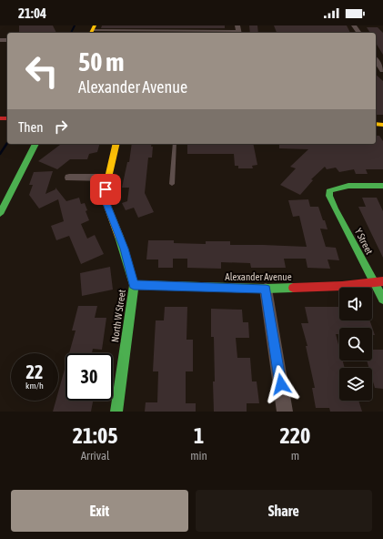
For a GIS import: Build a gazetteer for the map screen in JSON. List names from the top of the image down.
{
  "streets": {
    "street": ["Y Street", "Alexander Avenue", "North W Street"]
  },
  "crossings": [
    ["Y Street", "Alexander Avenue"],
    ["Alexander Avenue", "North W Street"]
  ],
  "page": {
    "status": "21:04",
    "turn": ["50 m", "Alexander Avenue"],
    "then": "Then",
    "speed": "22 km/h",
    "limit": "30",
    "eta": [
      "21:05",
      "Arrival",
      "1",
      "min",
      "220",
      "m"
    ],
    "buttons": ["Exit", "Share"]
  }
}
